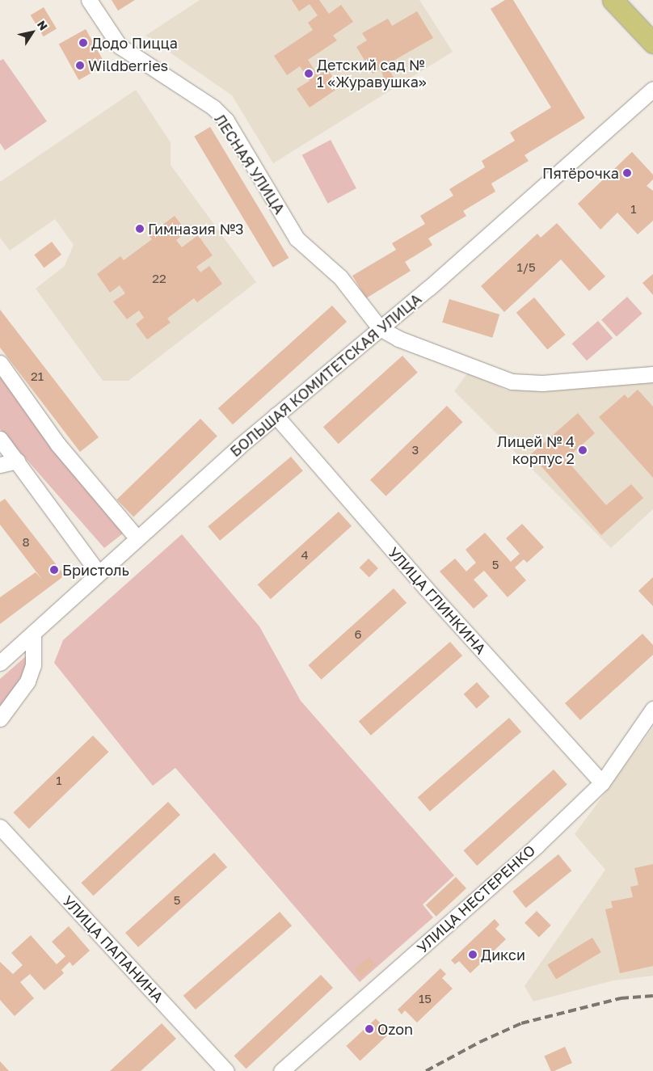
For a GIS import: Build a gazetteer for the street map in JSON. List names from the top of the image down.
{
  "streets": {
    "street": [
      "ЛЕСНАЯ УЛИЦА",
      "БОЛЬШАЯ КОМИТЕТСКАЯ УЛИЦА",
      "УЛИЦА ГЛИНКИНА",
      "УЛИЦА НЕСТЕРЕНКО",
      "УЛИЦА ПАПАНИНА"
    ]
  },
  "crossings": [
    ["ЛЕСНАЯ УЛИЦА", "БОЛЬШАЯ КОМИТЕТСКАЯ УЛИЦА"],
    ["БОЛЬШАЯ КОМИТЕТСКАЯ УЛИЦА", "УЛИЦА ГЛИНКИНА"],
    ["УЛИЦА ГЛИНКИНА", "УЛИЦА НЕСТЕРЕНКО"]
  ],
  "places": [
    "Додо Пицца",
    "Wildberries",
    "Детский сад № 1 «Журавушка»",
    "Пятёрочка",
    "Гимназия №3",
    "Лицей № 4 корпус 2",
    "Бристоль",
    "Дикси",
    "Ozon"
  ],
  "house_numbers": [
    "1",
    "1/5",
    "22",
    "21",
    "3",
    "8",
    "4",
    "5",
    "6",
    "1",
    "5",
    "15"
  ],
  "north": "top right"
}
